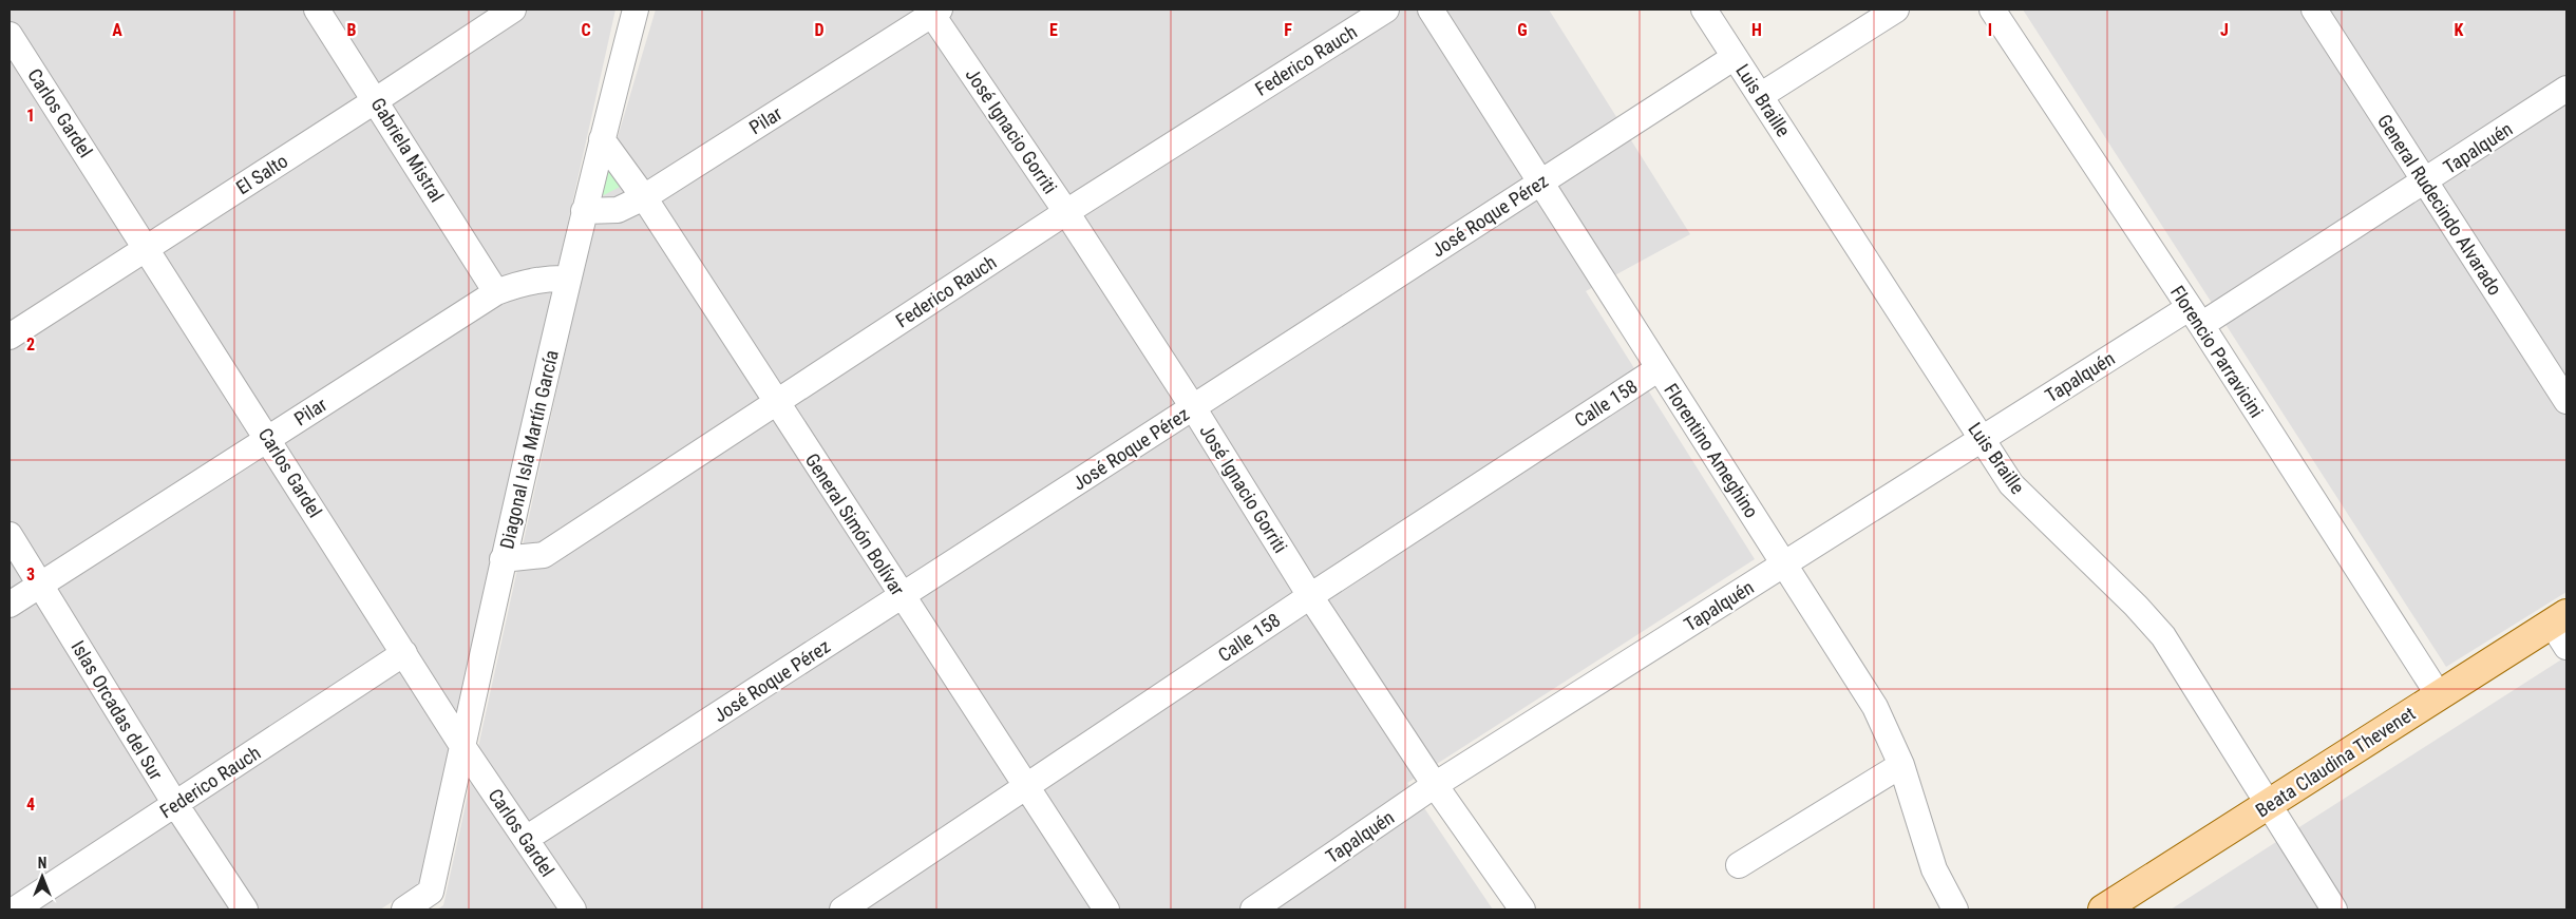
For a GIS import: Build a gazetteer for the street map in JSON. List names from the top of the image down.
{
  "streets": {
    "main road": ["Beata Claudina Thevenet"],
    "street": [
      "Federico Rauch",
      "Luis Braille",
      "Carlos Gardel",
      "Pilar",
      "José Ignacio Gorriti",
      "Tapalquén",
      "Gabriela Mistral",
      "El Salto",
      "General Rudecindo Alvarado",
      "José Roque Pérez",
      "Florencio Parravicini",
      "Calle 158",
      "Diagonal Isla Martín García",
      "Florentino Ameghino",
      "General Simón Bolívar",
      "Islas Orcadas del Sur"
    ]
  },
  "crossings": [
    ["Federico Rauch", "Carlos Gardel"],
    ["Federico Rauch", "José Ignacio Gorriti"],
    ["Federico Rauch", "Diagonal Isla Martín García"],
    ["Federico Rauch", "General Simón Bolívar"],
    ["Federico Rauch", "Islas Orcadas del Sur"],
    ["Luis Braille", "Tapalquén"],
    ["Luis Braille", "José Roque Pérez"],
    ["Luis Braille", "Beata Claudina Thevenet"],
    ["Carlos Gardel", "Pilar"],
    ["Carlos Gardel", "El Salto"],
    ["Carlos Gardel", "José Roque Pérez"],
    ["Carlos Gardel", "Diagonal Isla Martín García"],
    ["Pilar", "José Ignacio Gorriti"],
    ["Pilar", "Gabriela Mistral"],
    ["Pilar", "Diagonal Isla Martín García"],
    ["Pilar", "General Simón Bolívar"],
    ["Pilar", "Islas Orcadas del Sur"],
    ["José Ignacio Gorriti", "Tapalquén"],
    ["José Ignacio Gorriti", "José Roque Pérez"],
    ["José Ignacio Gorriti", "Calle 158"],
    ["Tapalquén", "General Rudecindo Alvarado"],
    ["Tapalquén", "Florencio Parravicini"],
    ["Tapalquén", "Florentino Ameghino"],
    ["Gabriela Mistral", "El Salto"],
    ["José Roque Pérez", "Florentino Ameghino"],
    ["José Roque Pérez", "General Simón Bolívar"],
    ["Florencio Parravicini", "Beata Claudina Thevenet"],
    ["Calle 158", "Florentino Ameghino"],
    ["Calle 158", "General Simón Bolívar"],
    ["Diagonal Isla Martín García", "General Simón Bolívar"]
  ],
  "north": "top",
  "grid": {
    "columns": [
      "A",
      "B",
      "C",
      "D",
      "E",
      "F",
      "G",
      "H",
      "I",
      "J",
      "K"
    ],
    "rows": [
      "1",
      "2",
      "3",
      "4"
    ]
  }
}
